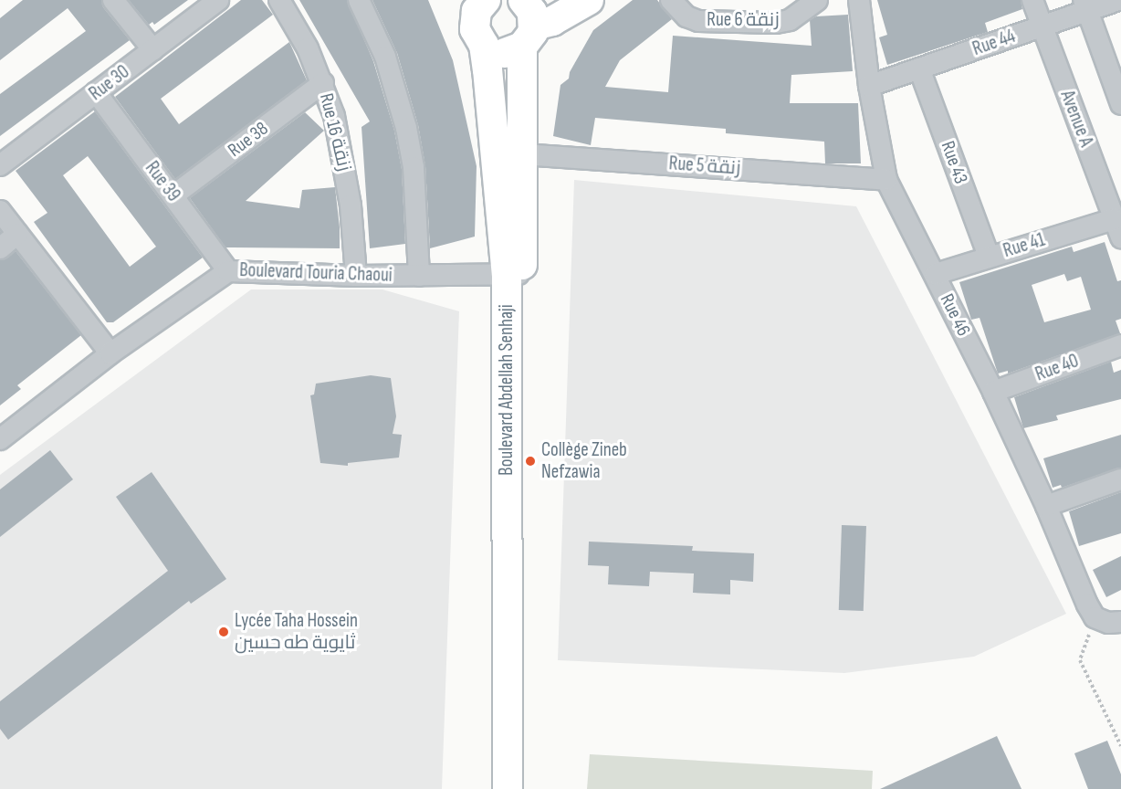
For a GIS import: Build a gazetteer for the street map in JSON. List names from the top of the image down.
{
  "streets": {
    "street": [
      "Rue 6 زنقة",
      "Rue 44",
      "Rue 30",
      "Avenue A",
      "Rue 16 زنقة",
      "Rue 38",
      "Rue 43",
      "Rue 5 زنقة",
      "Rue 39",
      "Rue 41",
      "Boulevard Touria Chaoui",
      "Rue 46",
      "Rue 40",
      "Boulevard Abdellah Senhaji"
    ]
  },
  "crossings": [
    ["Rue 44", "Avenue A"],
    ["Rue 44", "Rue 43"],
    ["Rue 44", "Rue 46"],
    ["Rue 30", "Rue 39"],
    ["Avenue A", "Rue 41"],
    ["Rue 16 زنقة", "Rue 38"],
    ["Rue 16 زنقة", "Boulevard Touria Chaoui"],
    ["Rue 38", "Rue 39"],
    ["Rue 43", "Rue 41"],
    ["Rue 5 زنقة", "Rue 46"],
    ["Rue 5 زنقة", "Boulevard Abdellah Senhaji"],
    ["Rue 39", "Boulevard Touria Chaoui"],
    ["Rue 41", "Rue 46"],
    ["Boulevard Touria Chaoui", "Boulevard Abdellah Senhaji"],
    ["Rue 46", "Rue 40"]
  ],
  "places": ["Collège Zineb Nefzawia", "Lycée Taha Hossein ثايوية طه حسين"]
}
